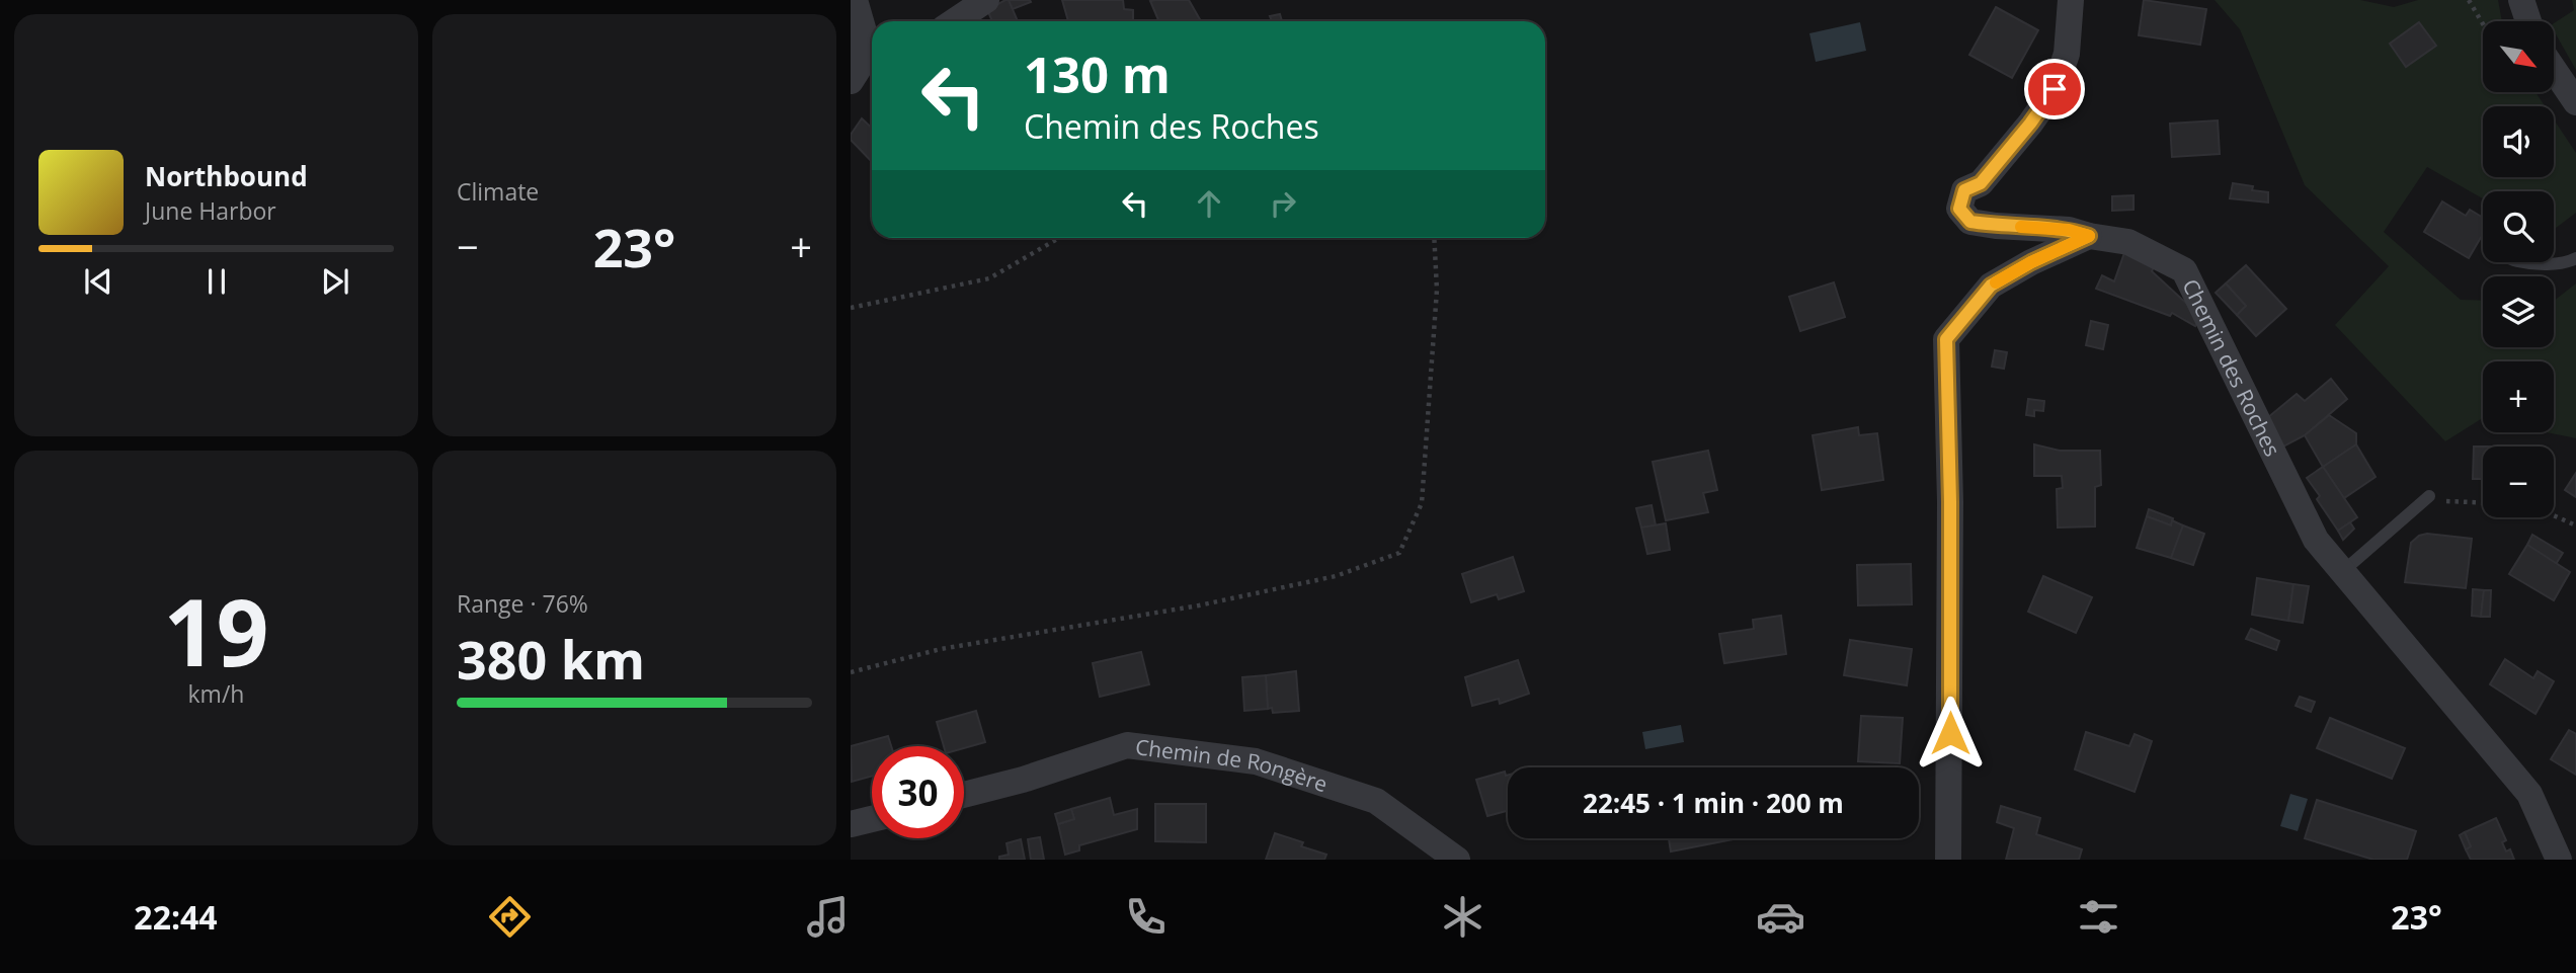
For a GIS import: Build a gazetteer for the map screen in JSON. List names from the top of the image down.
{
  "streets": {
    "street": ["Chemin des Roches", "Chemin de Rongère"]
  },
  "north": "bottom right",
  "page": {
    "tile": [
      "Climate",
      ["19", "km/h"],
      ["Range · 76%", "380 km"]
    ],
    "map_buttons": ["+", "−"],
    "turn": ["130 m", "Chemin des Roches"],
    "song": ["Northbound", "June Harbor"],
    "heat": ["−", "23°", "+"],
    "limit": "30",
    "trip": "22:45 · 1 min · 200 m",
    "tabs": ["22:44", "23°"]
  }
}
